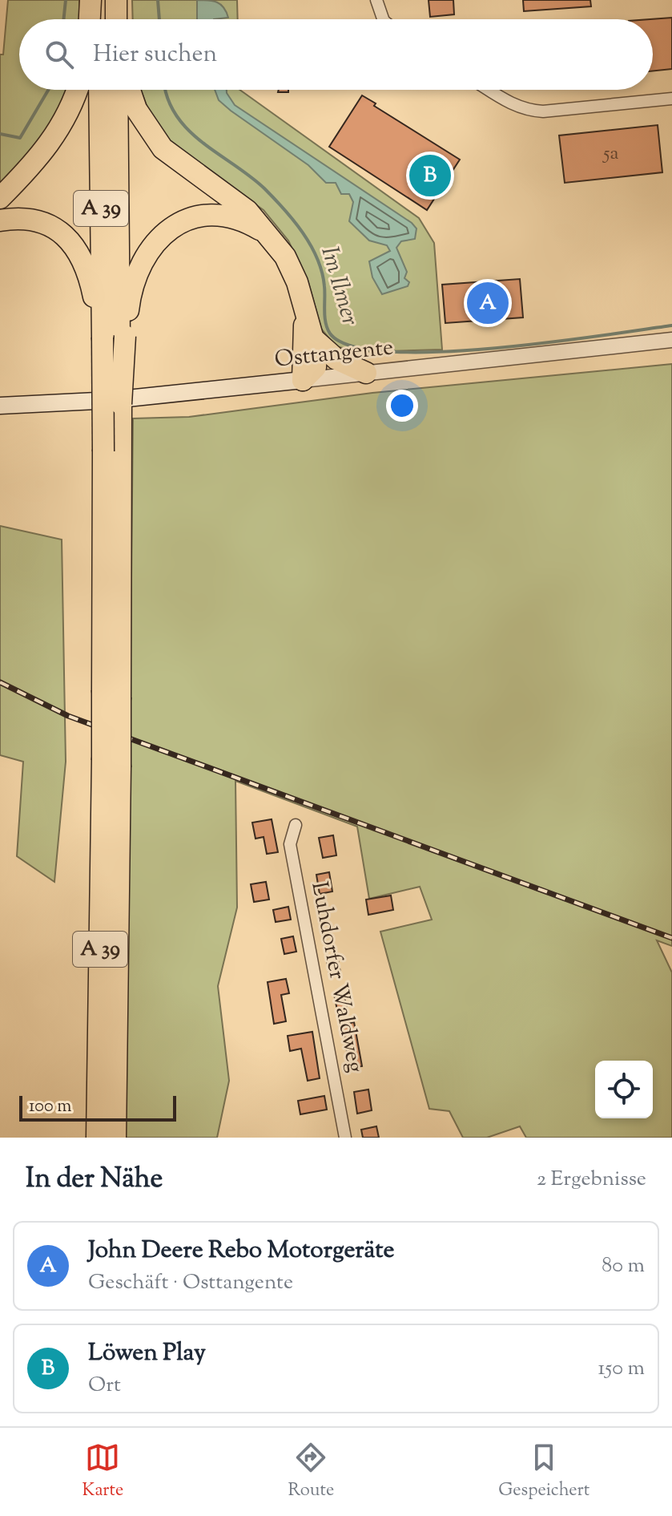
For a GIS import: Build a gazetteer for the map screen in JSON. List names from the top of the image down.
{
  "streets": {
    "highway": ["A 39"],
    "main road": ["Osttangente"],
    "street": ["Luhdorfer Waldweg"]
  },
  "water": ["Im Ilmer"],
  "house_numbers": ["5a"],
  "scale_bar": "100 m",
  "page": {
    "search": "Hier suchen",
    "pins": ["B", "A"],
    "scale": "100 m",
    "heading": ["In der Nähe", "2 Ergebnisse"],
    "list": [
      {
        "mark": "A",
        "name": "John Deere Rebo Motorgeräte",
        "note": "Geschäft · Osttangente",
        "value": "80 m"
      },
      {
        "mark": "B",
        "name": "Löwen Play",
        "note": "Ort",
        "value": "150 m"
      }
    ],
    "nav": ["Karte", "Route", "Gespeichert"]
  }
}
